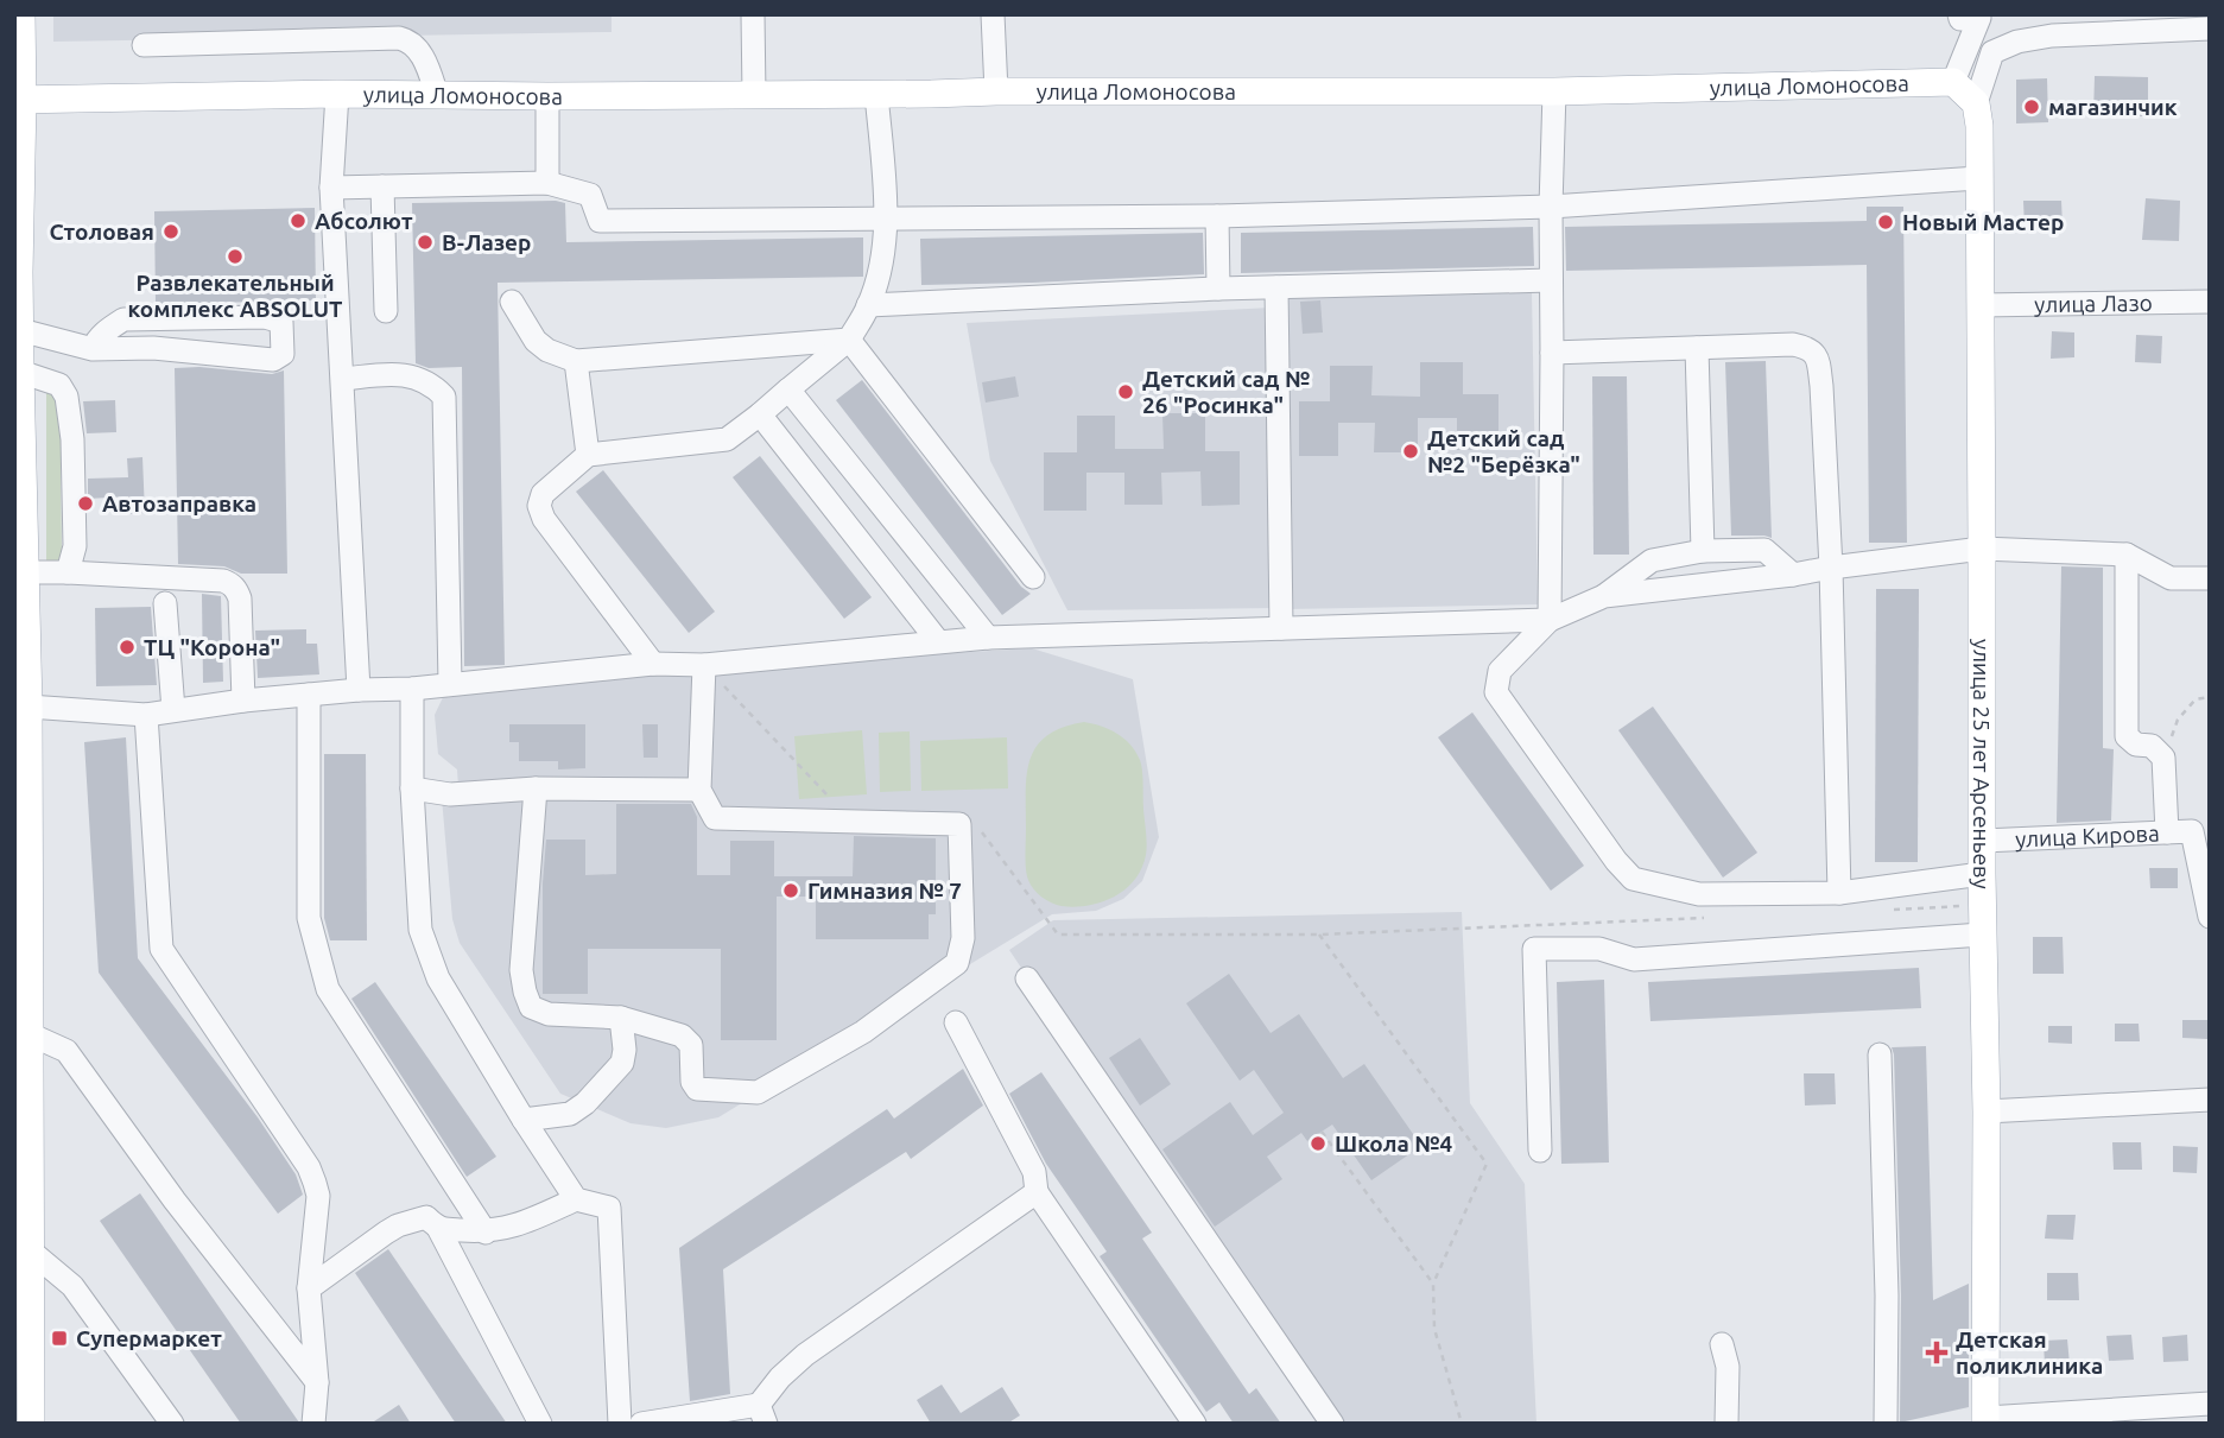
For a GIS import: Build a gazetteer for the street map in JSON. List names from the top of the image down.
{
  "streets": {
    "main road": ["улица Ломоносова", "улица 25 лет Арсеньеву"],
    "street": ["улица Лазо", "улица Кирова"]
  },
  "crossings": [
    ["улица Лазо", "улица 25 лет Арсеньеву"],
    ["улица 25 лет Арсеньеву", "улица Кирова"]
  ],
  "places": {
    "other": [
      "магазинчик",
      "Абсолют",
      "Новый Мастер",
      "Столовая",
      "В-Лазер",
      "Развлекательный комплекс ABSOLUT",
      "Детский сад № 26 \"Росинка\"",
      "Детский сад №2 \"Берёзка\"",
      "Автозаправка",
      "ТЦ \"Корона\"",
      "Гимназия № 7",
      "Школа №4"
    ],
    "transit": ["Супермаркет"],
    "health": ["Детская поликлиника"]
  }
}
